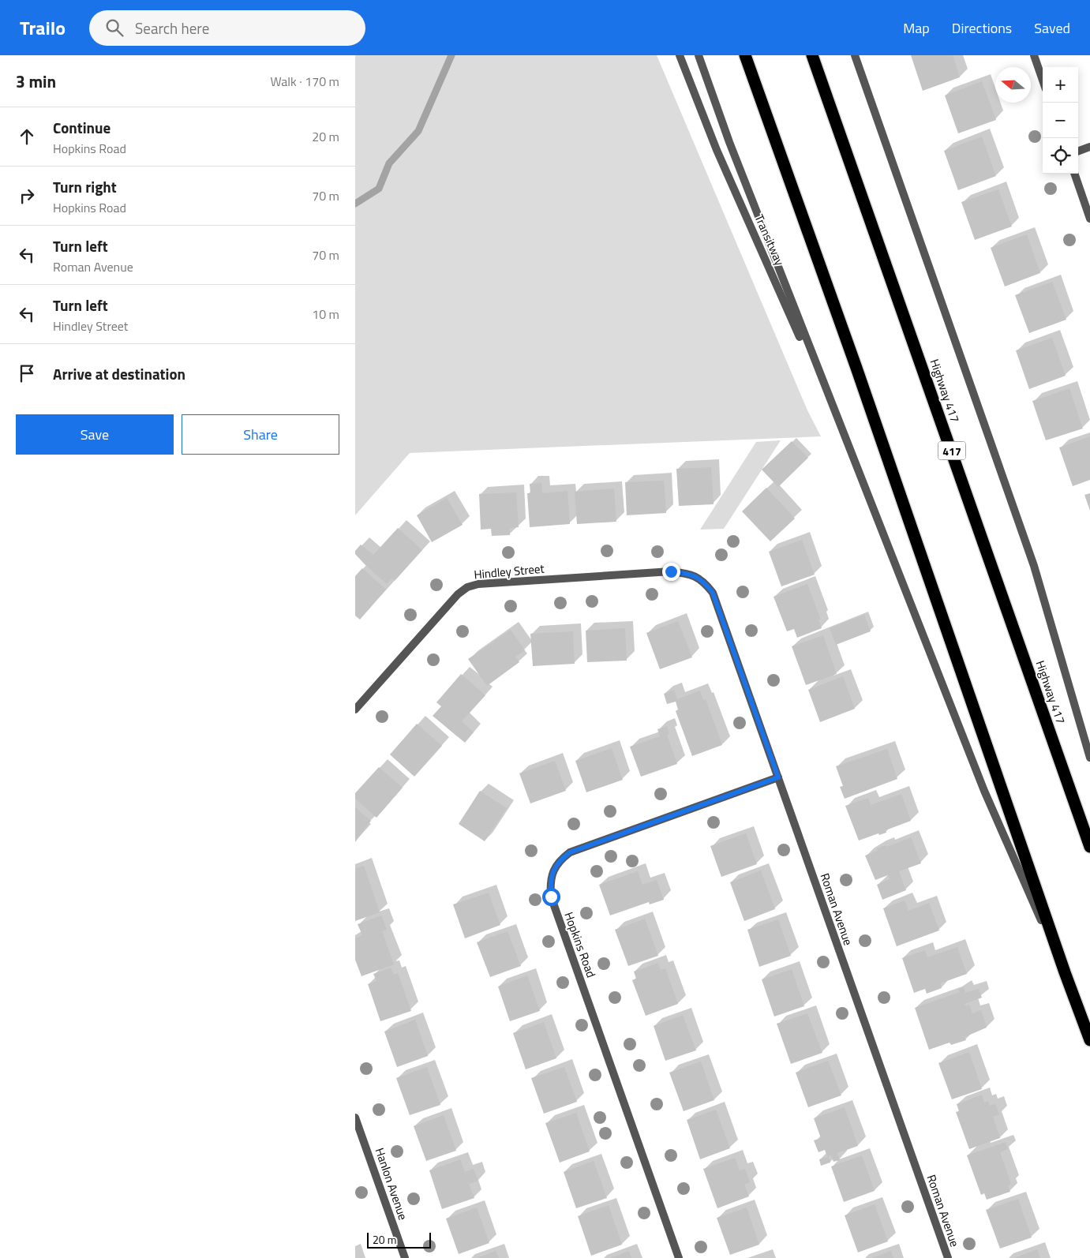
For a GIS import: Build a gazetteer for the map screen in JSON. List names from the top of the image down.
{
  "streets": {
    "highway": ["Highway 417", "417"],
    "street": [
      "Transitway",
      "Hindley Street",
      "Roman Avenue",
      "Hopkins Road",
      "Hanlon Avenue"
    ]
  },
  "crossings": [
    ["Hindley Street", "Roman Avenue"],
    ["Roman Avenue", "Hopkins Road"]
  ],
  "scale_bar": "20 m",
  "north": "left",
  "page": {
    "header": "Trailo",
    "search": "Search here",
    "nav": ["Map", "Directions", "Saved"],
    "heading": ["3 min", "Walk · 170 m"],
    "map_buttons": ["+", "−"],
    "list": [
      ["Continue", "Hopkins Road", "20 m"],
      ["Turn right", "Hopkins Road", "70 m"],
      ["Turn left", "Roman Avenue", "70 m"],
      ["Turn left", "Hindley Street", "10 m"],
      "Arrive at destination"
    ],
    "buttons": ["Save", "Share"],
    "scale": "20 m"
  }
}
